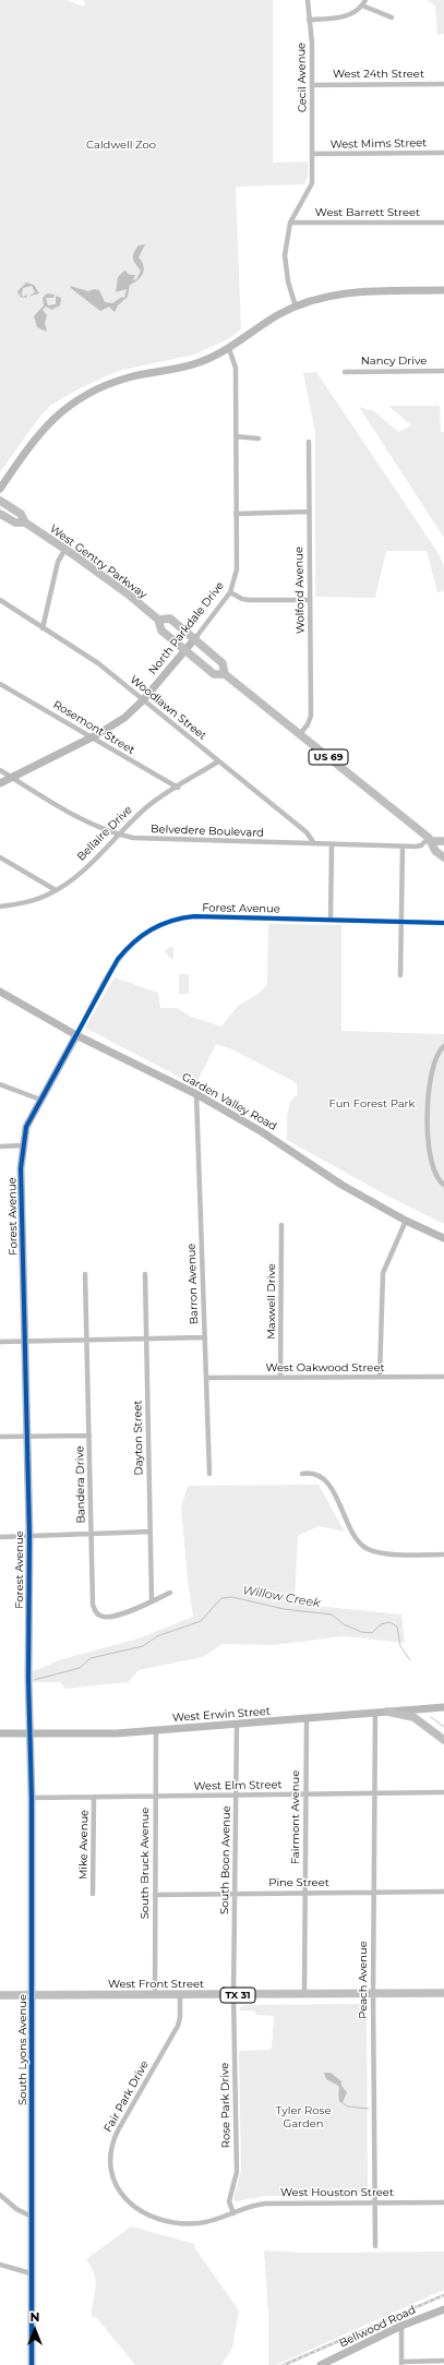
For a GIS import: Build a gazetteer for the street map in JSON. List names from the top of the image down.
{
  "streets": {
    "main road": [
      "West Gentry Parkway",
      "US 69",
      "West Front Street",
      "TX 31"
    ],
    "street": [
      "West 24th Street",
      "Cecil Avenue",
      "West Mims Street",
      "West Barrett Street",
      "Nancy Drive",
      "Wolford Avenue",
      "North Parkdale Drive",
      "Woodlawn Street",
      "Rosemont Street",
      "Belvedere Boulevard",
      "Bellaire Drive",
      "Forest Avenue",
      "Garden Valley Road",
      "Barron Avenue",
      "Maxwell Drive",
      "West Oakwood Street",
      "Dayton Street",
      "Bandera Drive",
      "West Erwin Street",
      "West Elm Street",
      "Fairmont Avenue",
      "Mike Avenue",
      "South Boon Avenue",
      "South Bruck Avenue",
      "Pine Street",
      "Peach Avenue",
      "South Lyons Avenue",
      "Fair Park Drive",
      "Rose Park Drive",
      "West Houston Street",
      "Bellwood Road"
    ]
  },
  "crossings": [
    ["West 24th Street", "Cecil Avenue"],
    ["Cecil Avenue", "West Mims Street"],
    ["West Gentry Parkway", "Wolford Avenue"],
    ["West Gentry Parkway", "North Parkdale Drive"],
    ["West Gentry Parkway", "Belvedere Boulevard"],
    ["North Parkdale Drive", "Woodlawn Street"],
    ["North Parkdale Drive", "Rosemont Street"],
    ["North Parkdale Drive", "Belvedere Boulevard"],
    ["Woodlawn Street", "Belvedere Boulevard"],
    ["Woodlawn Street", "Bellaire Drive"],
    ["Rosemont Street", "Bellaire Drive"],
    ["Belvedere Boulevard", "Bellaire Drive"],
    ["Forest Avenue", "Garden Valley Road"],
    ["Forest Avenue", "West Erwin Street"],
    ["Forest Avenue", "South Lyons Avenue"],
    ["Garden Valley Road", "Barron Avenue"],
    ["Barron Avenue", "West Oakwood Street"],
    ["Maxwell Drive", "West Oakwood Street"],
    ["Dayton Street", "Bandera Drive"],
    ["West Erwin Street", "Fairmont Avenue"],
    ["West Erwin Street", "South Boon Avenue"],
    ["West Erwin Street", "South Bruck Avenue"],
    ["West Erwin Street", "Peach Avenue"],
    ["West Erwin Street", "South Lyons Avenue"],
    ["West Elm Street", "Fairmont Avenue"],
    ["West Elm Street", "Mike Avenue"],
    ["West Elm Street", "South Boon Avenue"],
    ["West Elm Street", "South Bruck Avenue"],
    ["West Elm Street", "Peach Avenue"],
    ["West Elm Street", "South Lyons Avenue"],
    ["Fairmont Avenue", "Pine Street"],
    ["Fairmont Avenue", "West Front Street"],
    ["South Boon Avenue", "Pine Street"],
    ["South Boon Avenue", "West Front Street"],
    ["South Boon Avenue", "Rose Park Drive"],
    ["South Bruck Avenue", "Pine Street"],
    ["South Bruck Avenue", "West Front Street"],
    ["Pine Street", "Peach Avenue"],
    ["Peach Avenue", "West Front Street"],
    ["Peach Avenue", "West Houston Street"],
    ["West Front Street", "South Lyons Avenue"],
    ["West Front Street", "Fair Park Drive"],
    ["West Front Street", "Rose Park Drive"],
    ["Fair Park Drive", "Rose Park Drive"],
    ["Fair Park Drive", "West Houston Street"],
    ["Rose Park Drive", "West Houston Street"]
  ],
  "water": ["Willow Creek"],
  "parks": ["Caldwell Zoo", "Fun Forest Park", "Tyler Rose Garden"],
  "north": "top"
}
